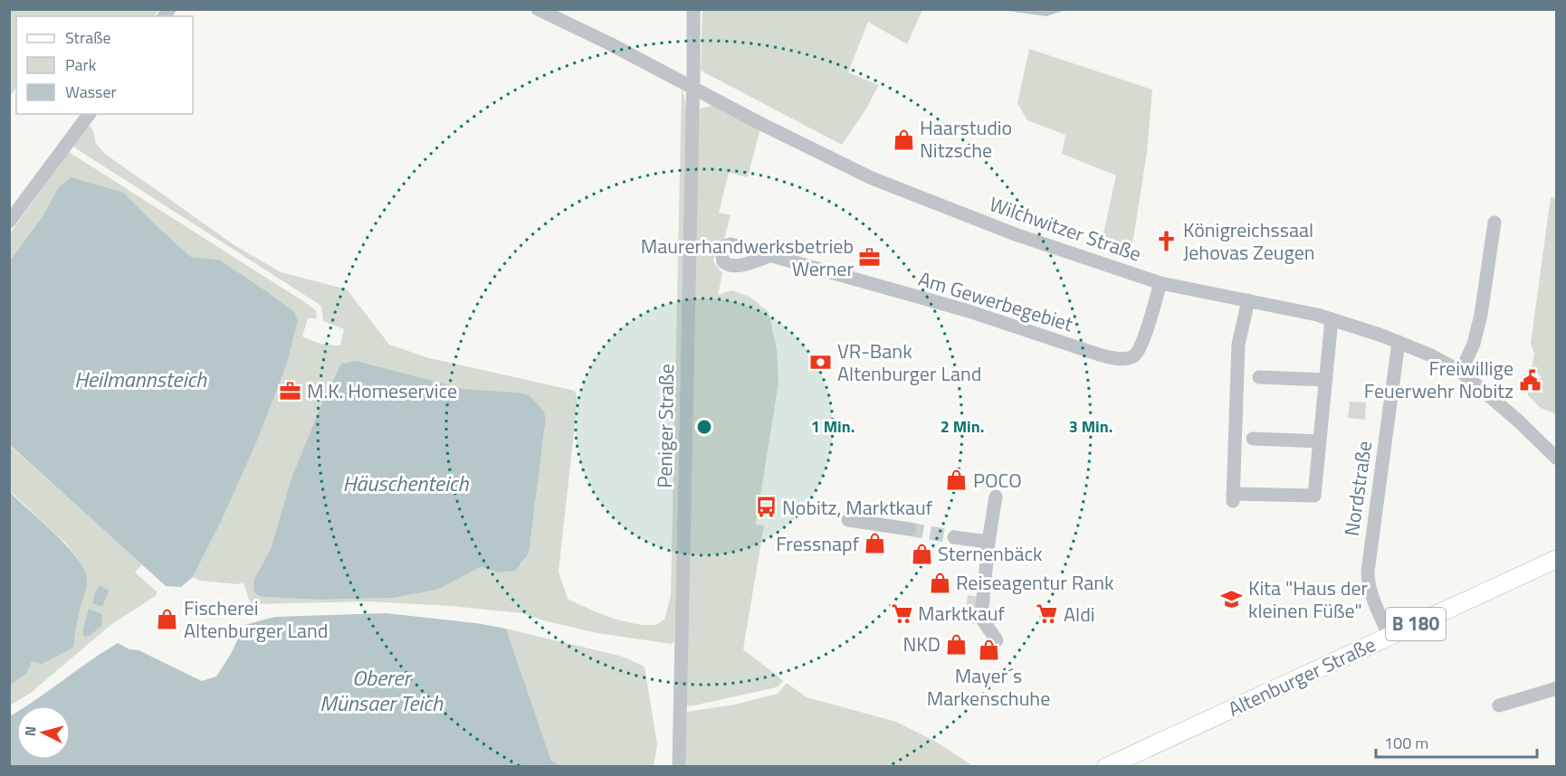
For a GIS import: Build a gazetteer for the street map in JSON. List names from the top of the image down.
{
  "streets": {
    "main road": ["B 180", "Altenburger Straße"],
    "street": [
      "Wilchwitzer Straße",
      "Am Gewerbegebiet",
      "Peniger Straße",
      "Nordstraße"
    ]
  },
  "crossings": [
    ["Wilchwitzer Straße", "Am Gewerbegebiet"],
    ["Wilchwitzer Straße", "Peniger Straße"],
    ["Wilchwitzer Straße", "Nordstraße"],
    ["Nordstraße", "Altenburger Straße"]
  ],
  "water": ["Heilmannsteich", "Häuschenteich", "Oberer Münsaer Teich"],
  "places": {
    "shop": [
      "Haarstudio Nitzsche",
      "POCO",
      "Fressnapf",
      "Sternenbäck",
      "Reiseagentur Rank",
      "Fischerei Altenburger Land",
      "NKD",
      "Mayer´s Markenschuhe"
    ],
    "church": ["Königreichssaal Jehovas Zeugen"],
    "office": ["Maurerhandwerksbetrieb Werner", "M.K. Homeservice"],
    "bank": ["VR-Bank Altenburger Land"],
    "public building": ["Freiwillige Feuerwehr Nobitz"],
    "bus stop": ["Nobitz, Marktkauf"],
    "school or university": ["Kita \"Haus der kleinen Füße\""],
    "supermarket": ["Marktkauf", "Aldi"]
  },
  "legend": ["Straße", "Park", "Wasser"],
  "scale_bar": "100 m",
  "north": "left",
  "rings": ["1 Min.", "2 Min.", "3 Min."]
}
